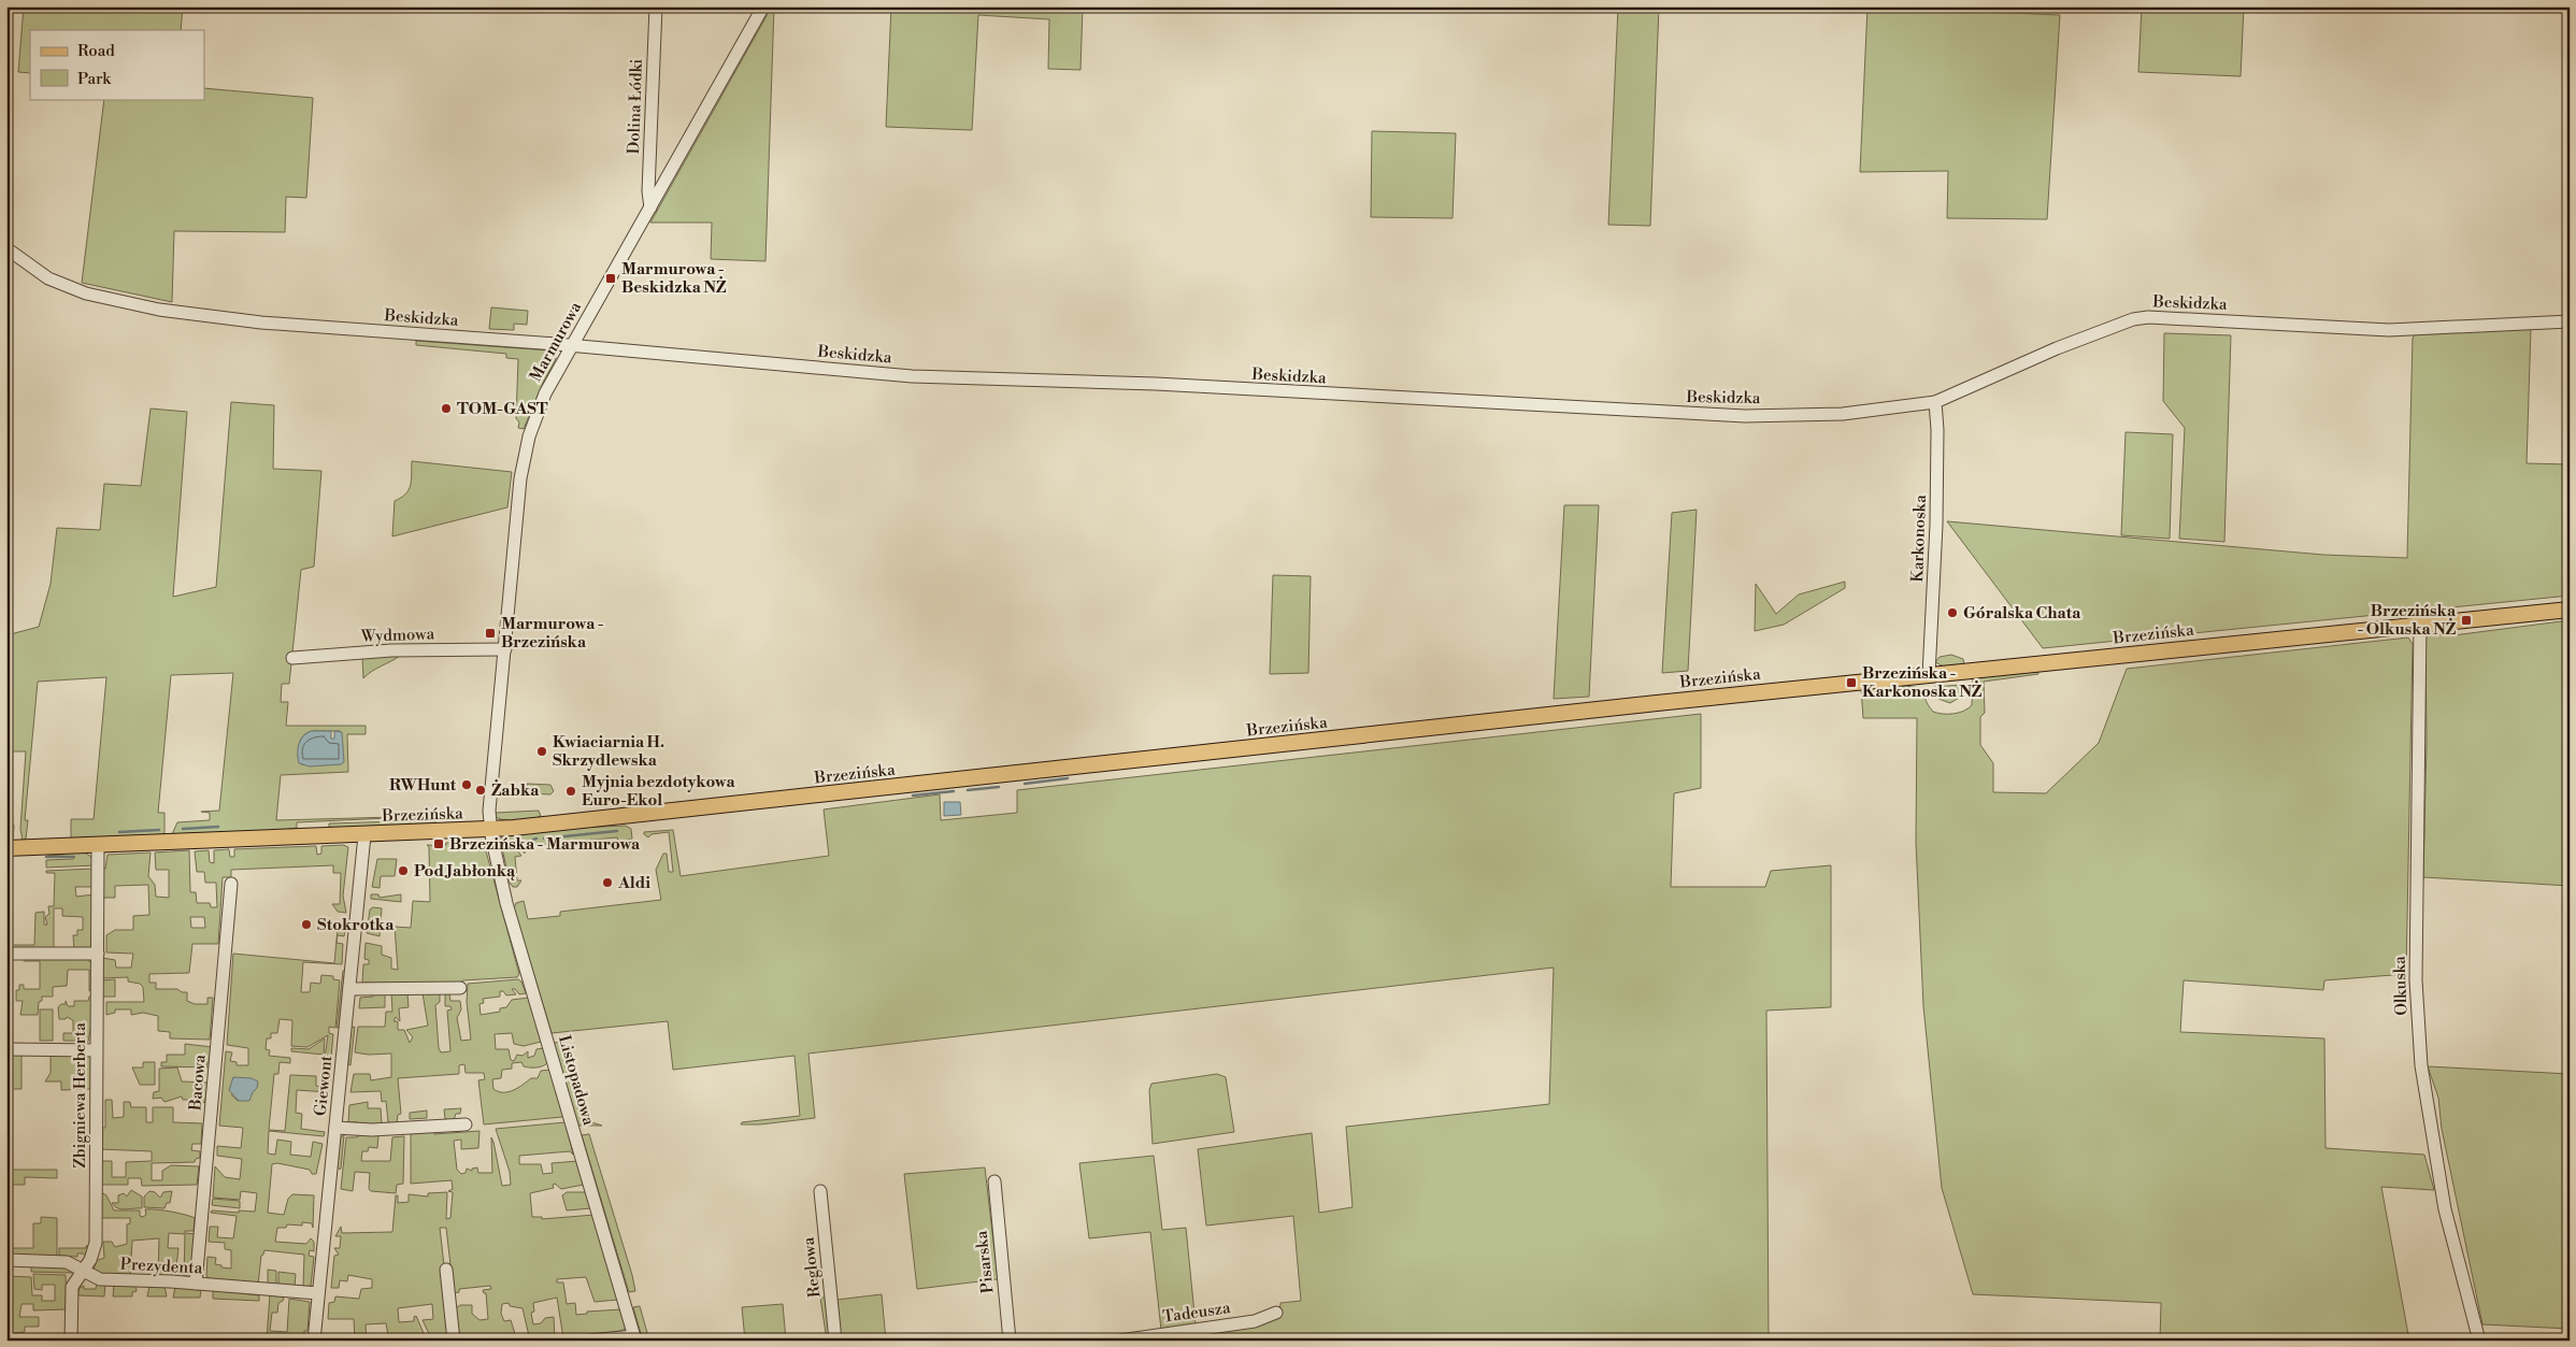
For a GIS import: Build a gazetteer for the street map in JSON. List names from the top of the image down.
{
  "streets": {
    "main road": ["Brzezińska"],
    "street": [
      "Dolina Łódki",
      "Beskidzka",
      "Marmurowa",
      "Karkonoska",
      "Wydmowa",
      "Olkuska",
      "Listopadowa",
      "Bacowa",
      "Giewont",
      "Zbigniewa Herberta",
      "Pisarska",
      "Prezydenta",
      "Reglowa",
      "Tadeusza"
    ]
  },
  "crossings": [
    ["Dolina Łódki", "Marmurowa"],
    ["Beskidzka", "Marmurowa"],
    ["Beskidzka", "Karkonoska"],
    ["Marmurowa", "Brzezińska"],
    ["Marmurowa", "Wydmowa"],
    ["Marmurowa", "Listopadowa"],
    ["Karkonoska", "Brzezińska"],
    ["Brzezińska", "Olkuska"],
    ["Brzezińska", "Listopadowa"],
    ["Brzezińska", "Giewont"],
    ["Brzezińska", "Zbigniewa Herberta"],
    ["Bacowa", "Prezydenta"],
    ["Giewont", "Prezydenta"],
    ["Zbigniewa Herberta", "Prezydenta"]
  ],
  "places": {
    "transit": [
      "Marmurowa - Beskidzka NŻ",
      "Brzezińska - Olkuska NŻ",
      "Marmurowa - Brzezińska",
      "Brzezińska - Karkonoska NŻ",
      "Brzezińska - Marmurowa"
    ],
    "other": [
      "TOM-GAST",
      "Góralska Chata",
      "Kwiaciarnia H. Skrzydlewska",
      "RWHunt",
      "Żabka",
      "Myjnia bezdotykowa Euro-Ekol",
      "Pod Jabłonką",
      "Aldi",
      "Stokrotka"
    ]
  },
  "legend": ["Road", "Park"]
}
